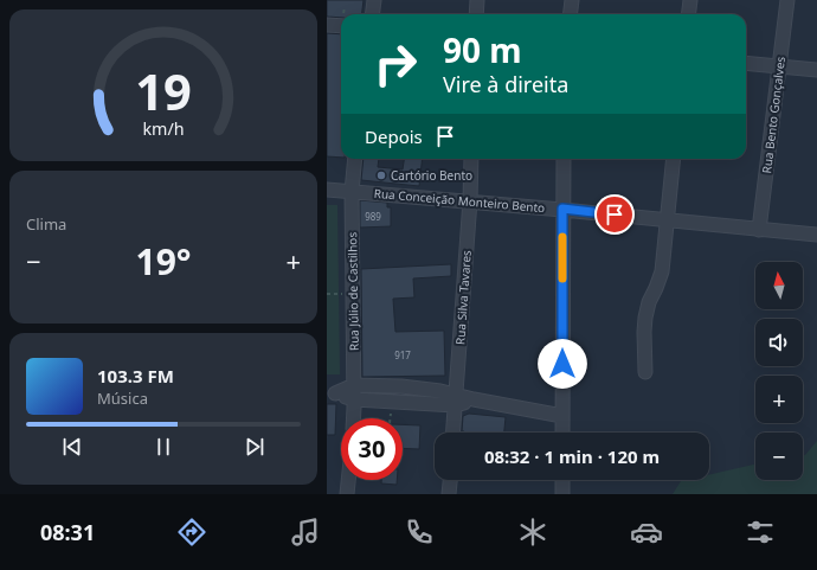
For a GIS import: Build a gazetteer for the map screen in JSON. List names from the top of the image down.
{
  "streets": {
    "street": [
      "Rua Bento Gonçalves",
      "Rua Conceição Monteiro Bento",
      "Rua Júlio de Castilhos",
      "Rua Silva Tavares"
    ]
  },
  "crossings": [
    ["Rua Bento Gonçalves", "Rua Conceição Monteiro Bento"],
    ["Rua Conceição Monteiro Bento", "Rua Júlio de Castilhos"],
    ["Rua Conceição Monteiro Bento", "Rua Silva Tavares"]
  ],
  "places": ["Cartório Bento"],
  "house_numbers": ["989", "917"],
  "north": "top",
  "page": {
    "turn": ["90 m", "Vire à direita"],
    "then": "Depois",
    "tile": "Clima",
    "heat": ["−", "19°", "+"],
    "map_buttons": ["+", "−"],
    "song": ["103.3 FM", "Música"],
    "limit": "30",
    "trip": "08:32 · 1 min · 120 m",
    "tabs": "08:31",
    "gauge": ["19", "km/h"]
  }
}
